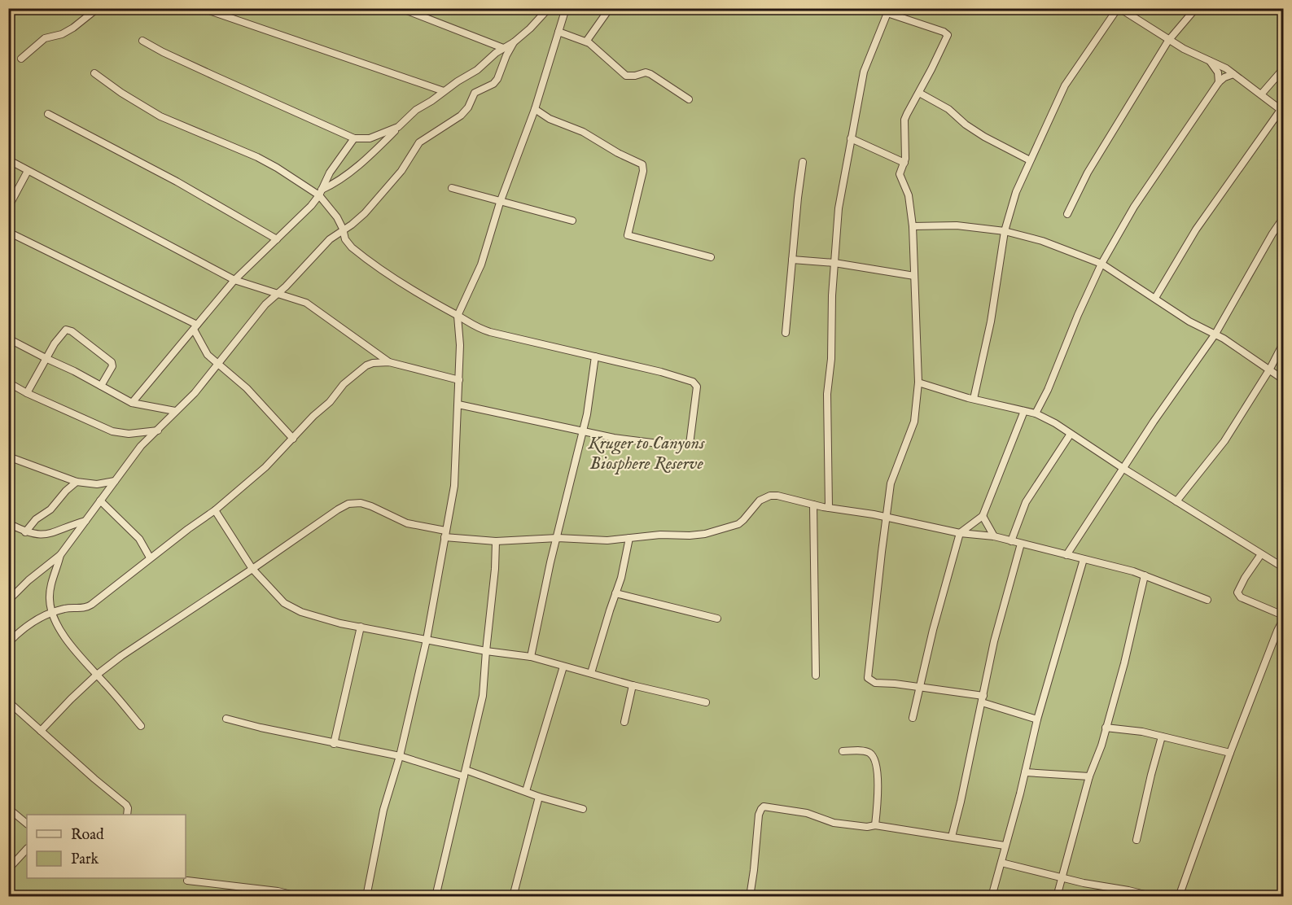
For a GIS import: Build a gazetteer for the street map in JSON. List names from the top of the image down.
{
  "parks": ["Kruger to Canyons Biosphere Reserve"],
  "legend": ["Road", "Park"]
}
